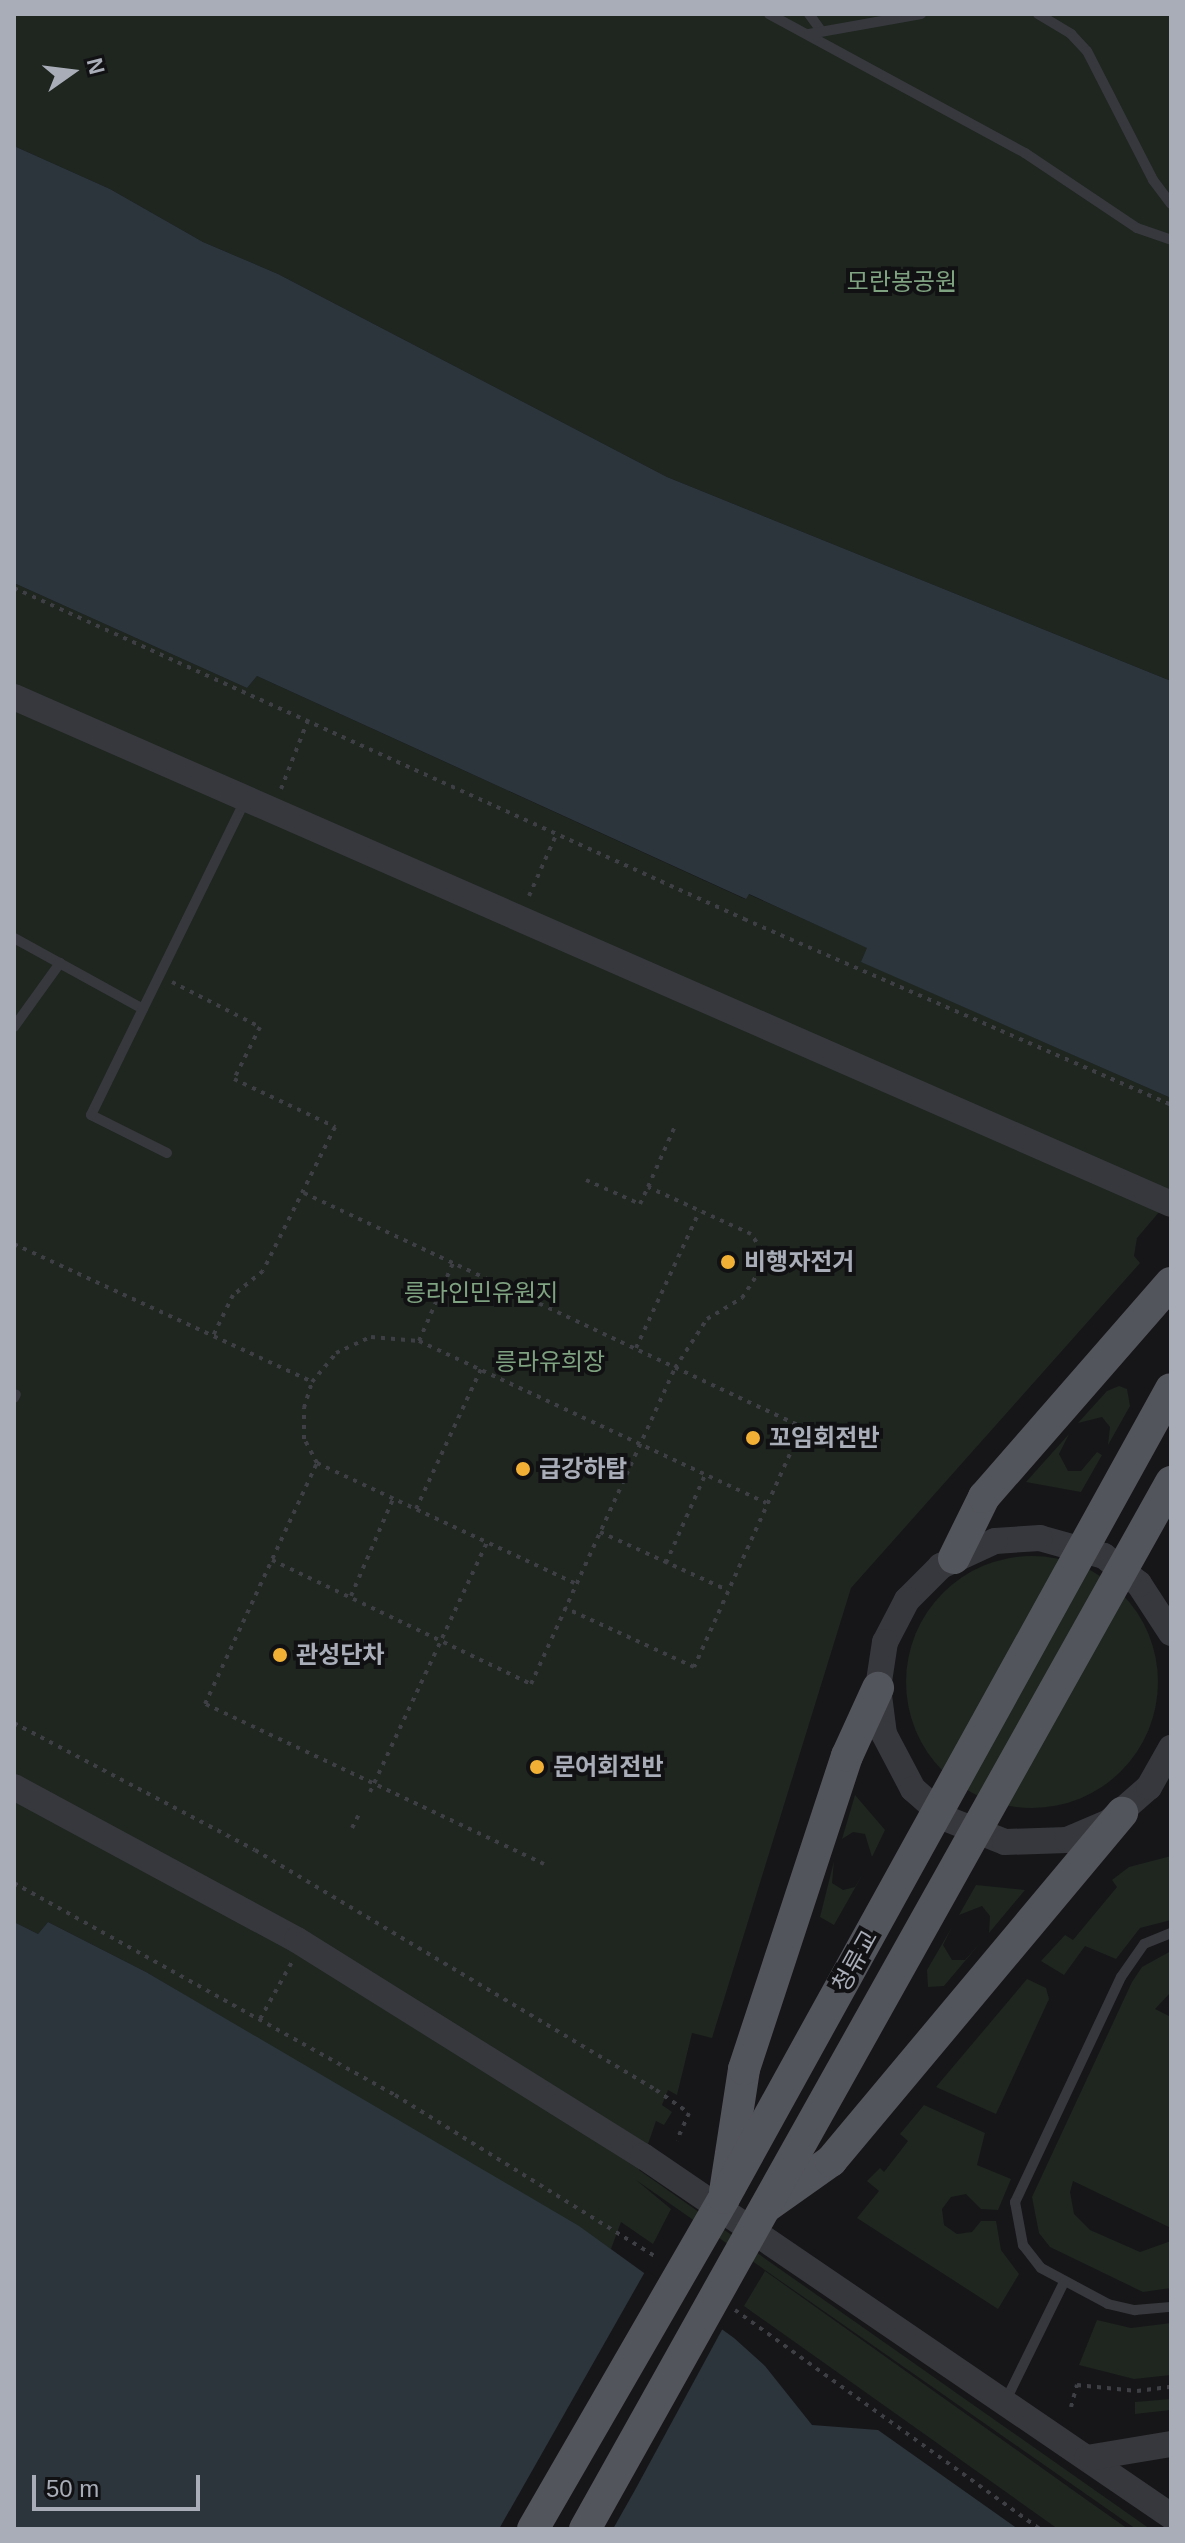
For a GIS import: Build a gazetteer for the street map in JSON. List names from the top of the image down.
{
  "streets": {
    "main road": ["청류교"]
  },
  "parks": ["모란봉공원", "릉라인민유원지", "릉라유희장"],
  "places": [
    "비행자전거",
    "꼬임회전반",
    "급강하탑",
    "관성단차",
    "문어회전반"
  ],
  "scale_bar": "50 m",
  "north": "right"
}
